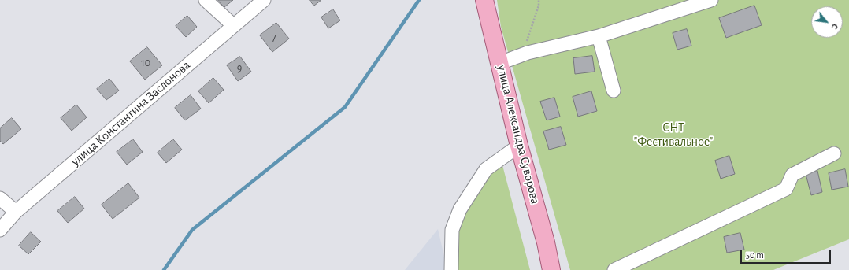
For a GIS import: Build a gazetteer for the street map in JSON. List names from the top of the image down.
{
  "streets": {
    "main road": ["улица Александра Суворова"],
    "street": ["улица Константина Заслонова"]
  },
  "parks": ["СНТ \"Фестивальное\""],
  "house_numbers": ["7", "10", "9"],
  "scale_bar": "50 m",
  "north": "bottom right"
}
